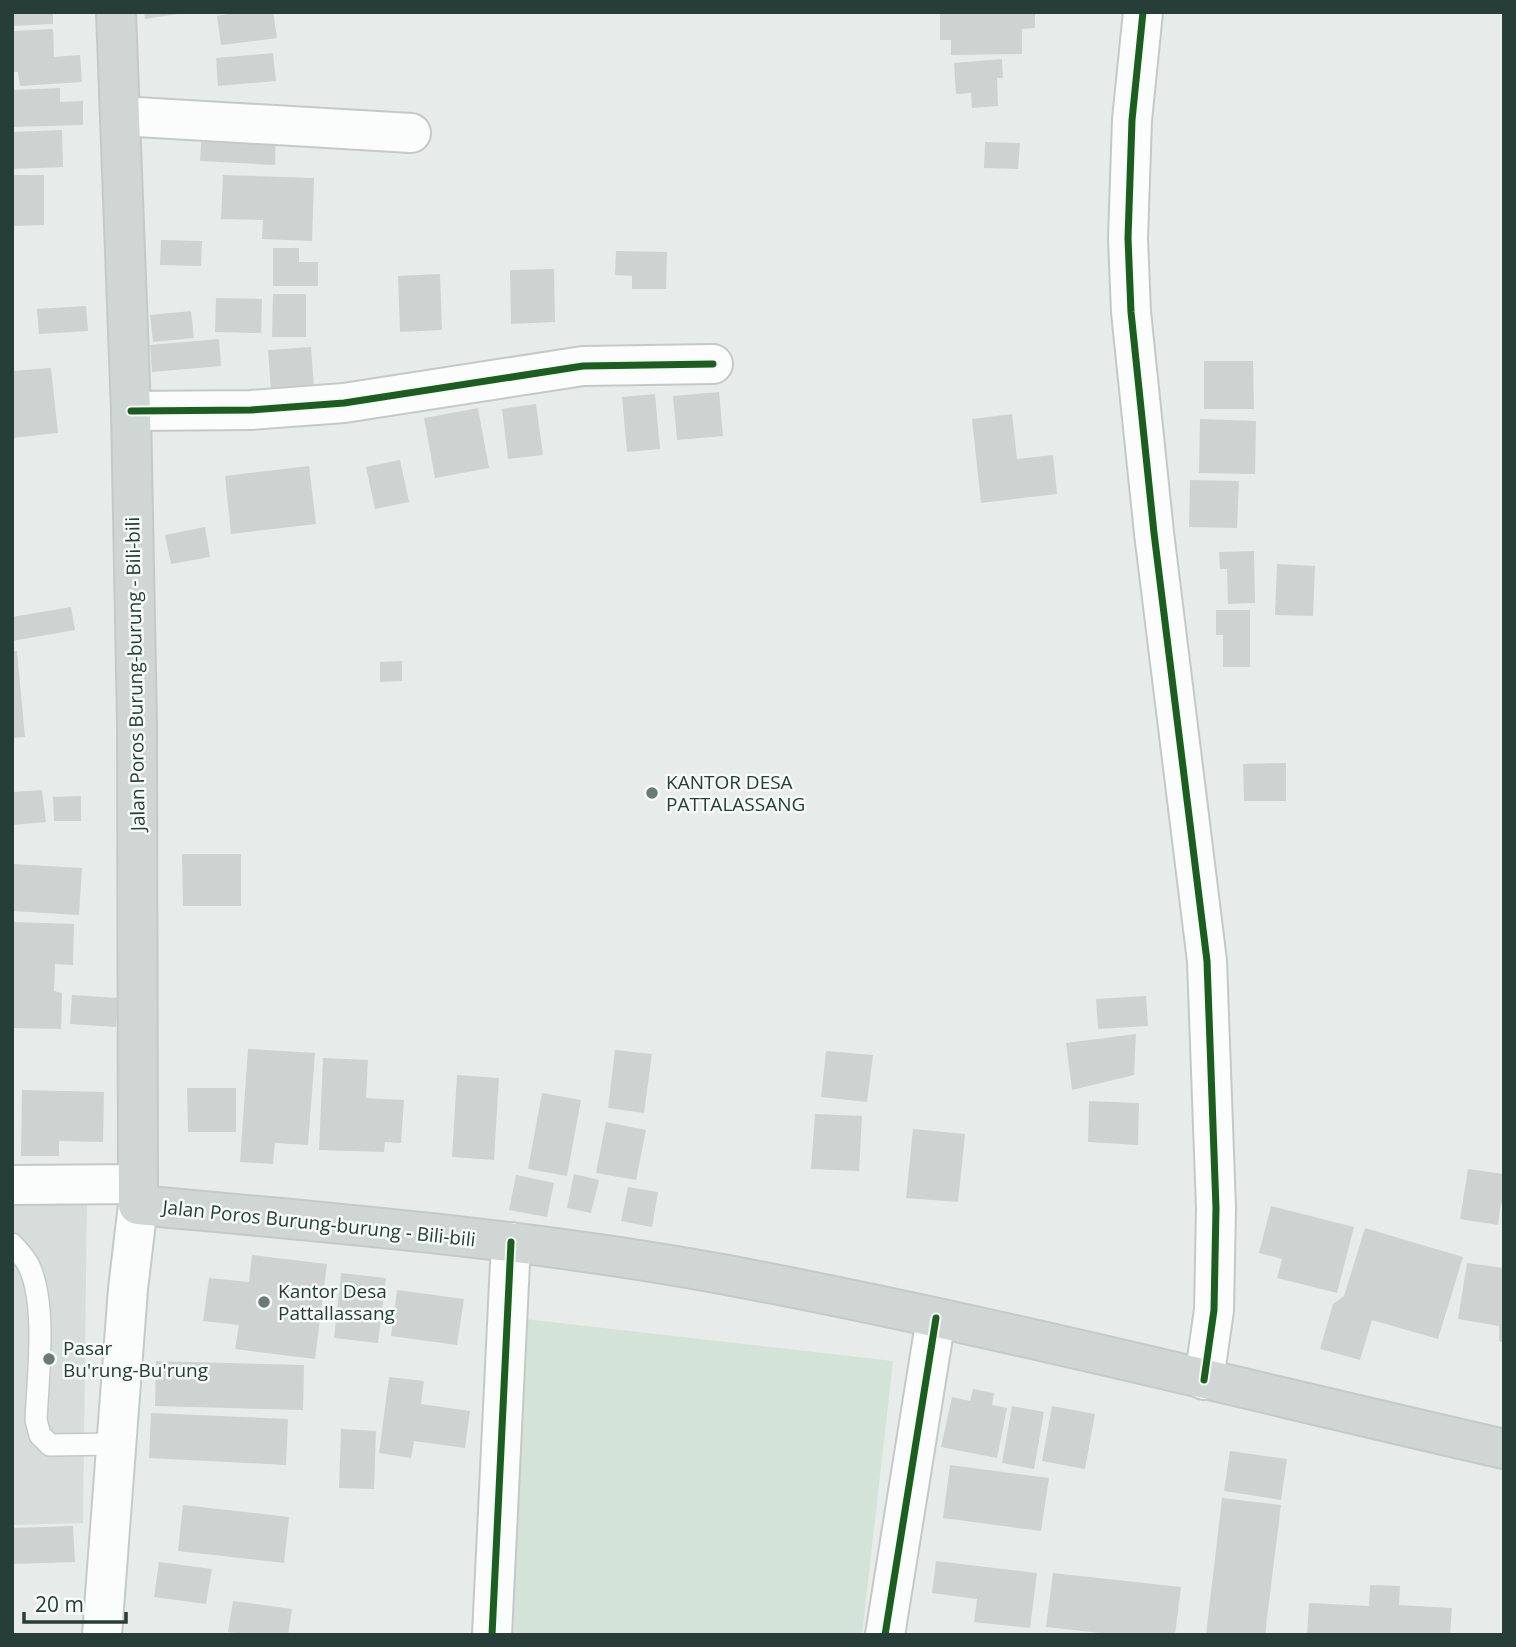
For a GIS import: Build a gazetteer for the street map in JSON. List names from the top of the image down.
{
  "streets": {
    "main road": ["Jalan Poros Burung-burung - Bili-bili"]
  },
  "places": ["KANTOR DESA PATTALASSANG", "Kantor Desa Pattallassang", "Pasar Bu'rung-Bu'rung"],
  "scale_bar": "20 m"
}
